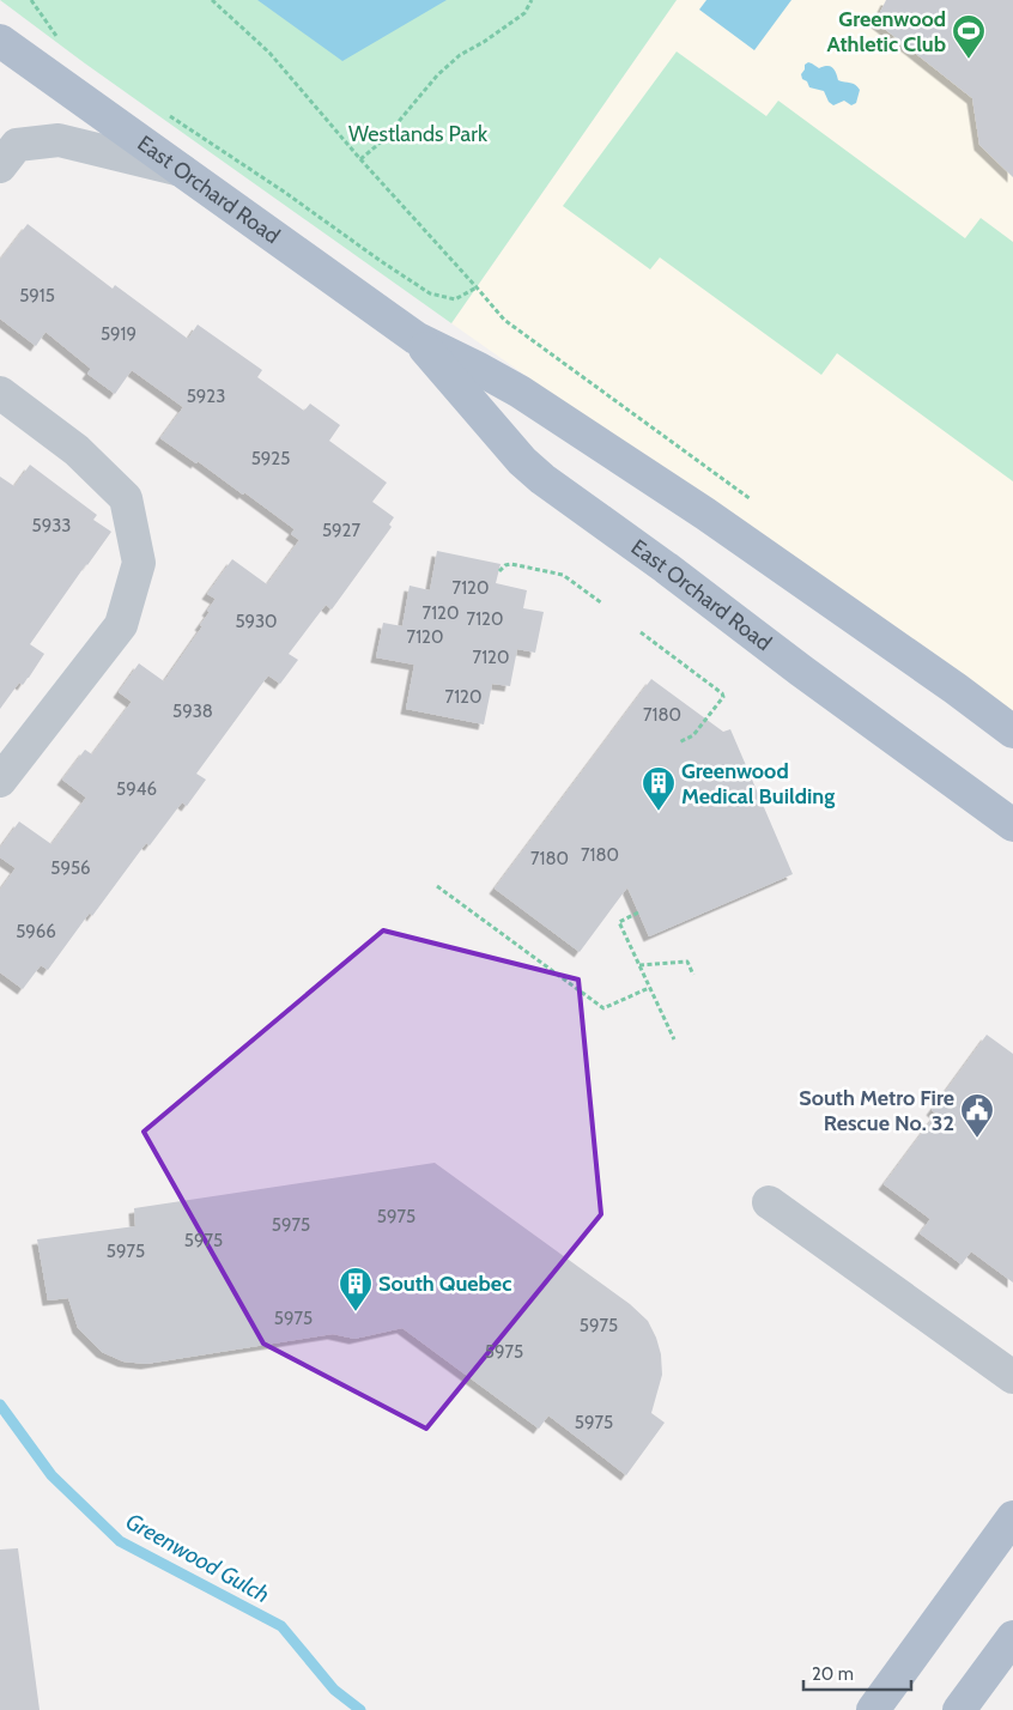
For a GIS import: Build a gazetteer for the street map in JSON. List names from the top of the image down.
{
  "streets": {
    "main road": ["East Orchard Road"]
  },
  "water": ["Greenwood Gulch"],
  "parks": ["Westlands Park"],
  "places": {
    "sports": ["Greenwood Athletic Club"],
    "building": ["Greenwood Medical Building", "South Quebec"],
    "public building": ["South Metro Fire Rescue No. 32"]
  },
  "house_numbers": [
    "5915",
    "5919",
    "5923",
    "5925",
    "5933",
    "5927",
    "7120",
    "7120",
    "7120",
    "5930",
    "7120",
    "7120",
    "7120",
    "5938",
    "7180",
    "5946",
    "7180",
    "7180",
    "5956",
    "5966",
    "5975",
    "5975",
    "5975",
    "5975",
    "5975",
    "5975",
    "5975",
    "5975"
  ],
  "scale_bar": "20 m"
}
